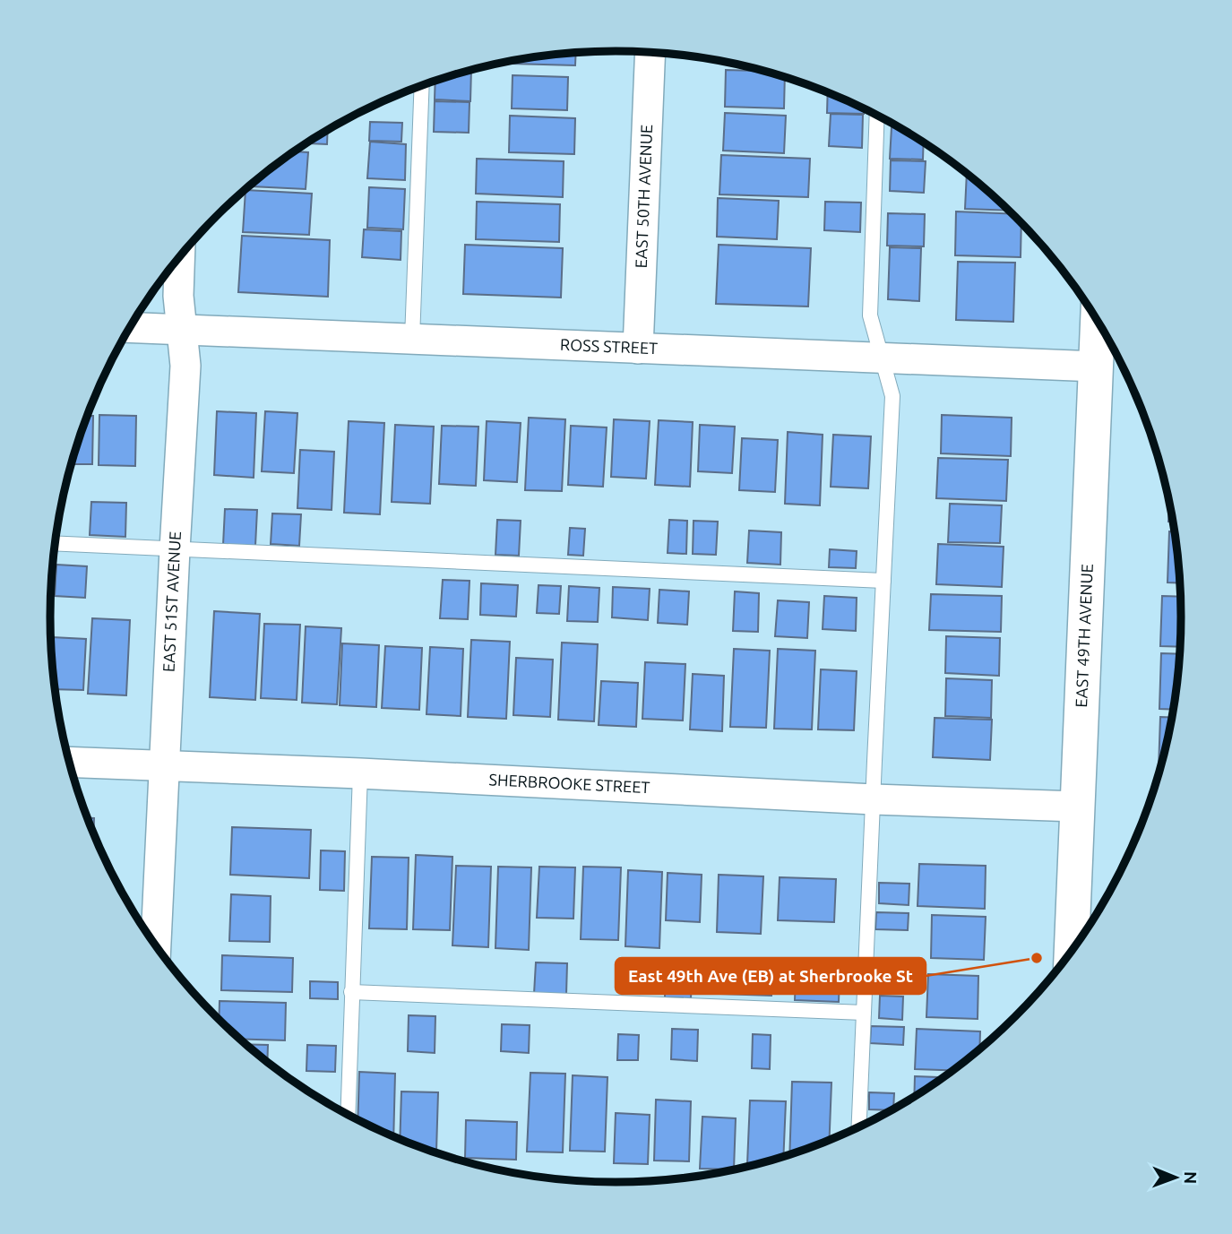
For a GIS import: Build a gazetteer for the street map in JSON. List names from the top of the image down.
{
  "streets": {
    "street": [
      "EAST 50TH AVENUE",
      "ROSS STREET",
      "EAST 51ST AVENUE",
      "EAST 49TH AVENUE",
      "SHERBROOKE STREET"
    ]
  },
  "crossings": [
    ["EAST 50TH AVENUE", "ROSS STREET"],
    ["ROSS STREET", "EAST 51ST AVENUE"],
    ["ROSS STREET", "EAST 49TH AVENUE"],
    ["EAST 51ST AVENUE", "SHERBROOKE STREET"],
    ["EAST 49TH AVENUE", "SHERBROOKE STREET"]
  ],
  "places": ["East 49th Ave (EB) at Sherbrooke St"],
  "north": "right"
}
